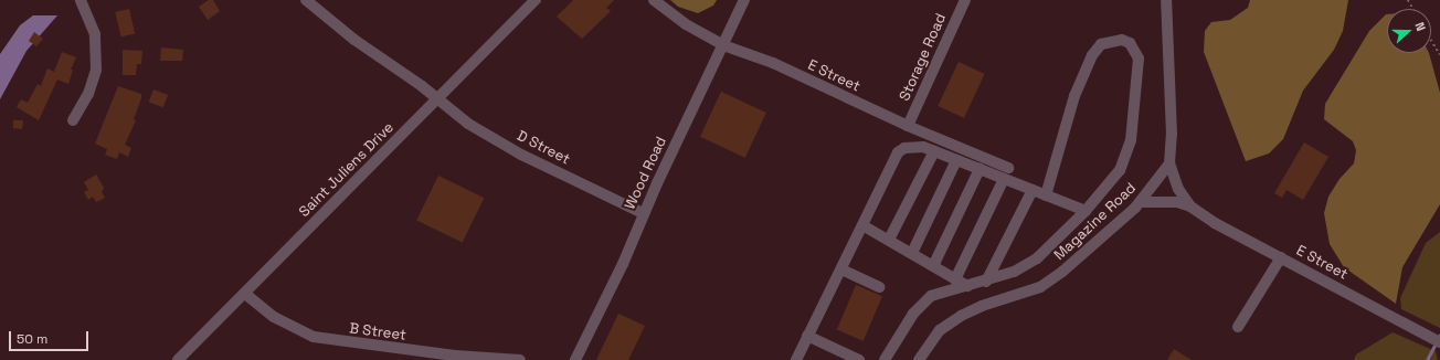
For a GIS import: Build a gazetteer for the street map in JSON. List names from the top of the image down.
{
  "streets": {
    "street": [
      "Storage Road",
      "E Street",
      "D Street",
      "Saint Juliens Drive",
      "Wood Road",
      "Magazine Road",
      "B Street"
    ]
  },
  "crossings": [
    ["Storage Road", "E Street"],
    ["E Street", "Wood Road"],
    ["E Street", "Magazine Road"],
    ["D Street", "Saint Juliens Drive"],
    ["D Street", "Wood Road"],
    ["Saint Juliens Drive", "B Street"]
  ],
  "scale_bar": "50 m",
  "north": "right"
}
